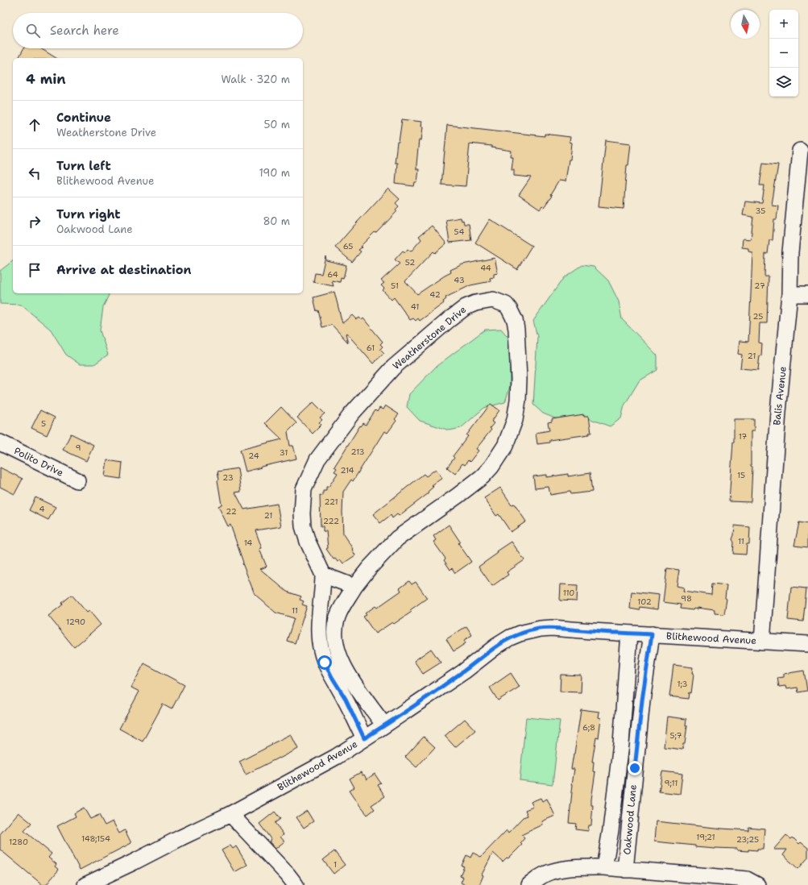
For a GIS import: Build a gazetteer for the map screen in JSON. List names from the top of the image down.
{
  "streets": {
    "street": [
      "Weatherstone Drive",
      "Balis Avenue",
      "Polito Drive",
      "Blithewood Avenue",
      "Oakwood Lane"
    ]
  },
  "crossings": [
    ["Weatherstone Drive", "Blithewood Avenue"],
    ["Balis Avenue", "Blithewood Avenue"],
    ["Blithewood Avenue", "Oakwood Lane"]
  ],
  "house_numbers": [
    "35",
    "54",
    "65",
    "52",
    "44",
    "64",
    "43",
    "51",
    "27",
    "42",
    "41",
    "25",
    "61",
    "21",
    "5",
    "17",
    "9",
    "213",
    "31",
    "24",
    "214",
    "15",
    "23",
    "221",
    "4",
    "22",
    "21",
    "222",
    "11",
    "14",
    "110",
    "98",
    "102",
    "11",
    "1290",
    "1;3",
    "6;8",
    "5;7",
    "9;11",
    "19;21",
    "148;154",
    "23;25",
    "1280",
    "1"
  ],
  "north": "bottom",
  "page": {
    "map_buttons": ["+", "−"],
    "search": "Search here",
    "heading": ["4 min", "Walk · 320 m"],
    "list": [
      ["Continue", "Weatherstone Drive", "50 m"],
      ["Turn left", "Blithewood Avenue", "190 m"],
      ["Turn right", "Oakwood Lane", "80 m"],
      "Arrive at destination"
    ]
  }
}
